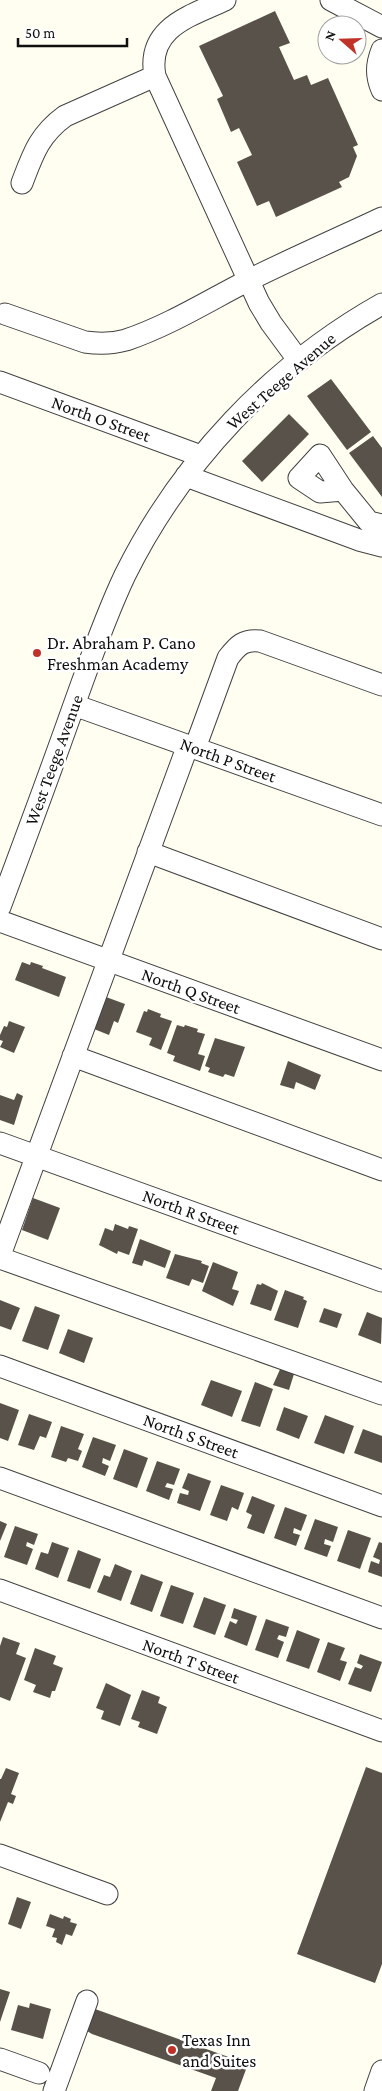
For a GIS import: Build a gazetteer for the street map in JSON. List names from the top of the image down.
{
  "streets": {
    "street": [
      "West Teege Avenue",
      "North O Street",
      "North P Street",
      "North Q Street",
      "North R Street",
      "North S Street",
      "North T Street"
    ]
  },
  "crossings": [
    ["West Teege Avenue", "North O Street"],
    ["West Teege Avenue", "North P Street"]
  ],
  "places": ["Dr. Abraham P. Cano Freshman Academy", "Texas Inn and Suites"],
  "scale_bar": "50 m",
  "north": "left"
}
